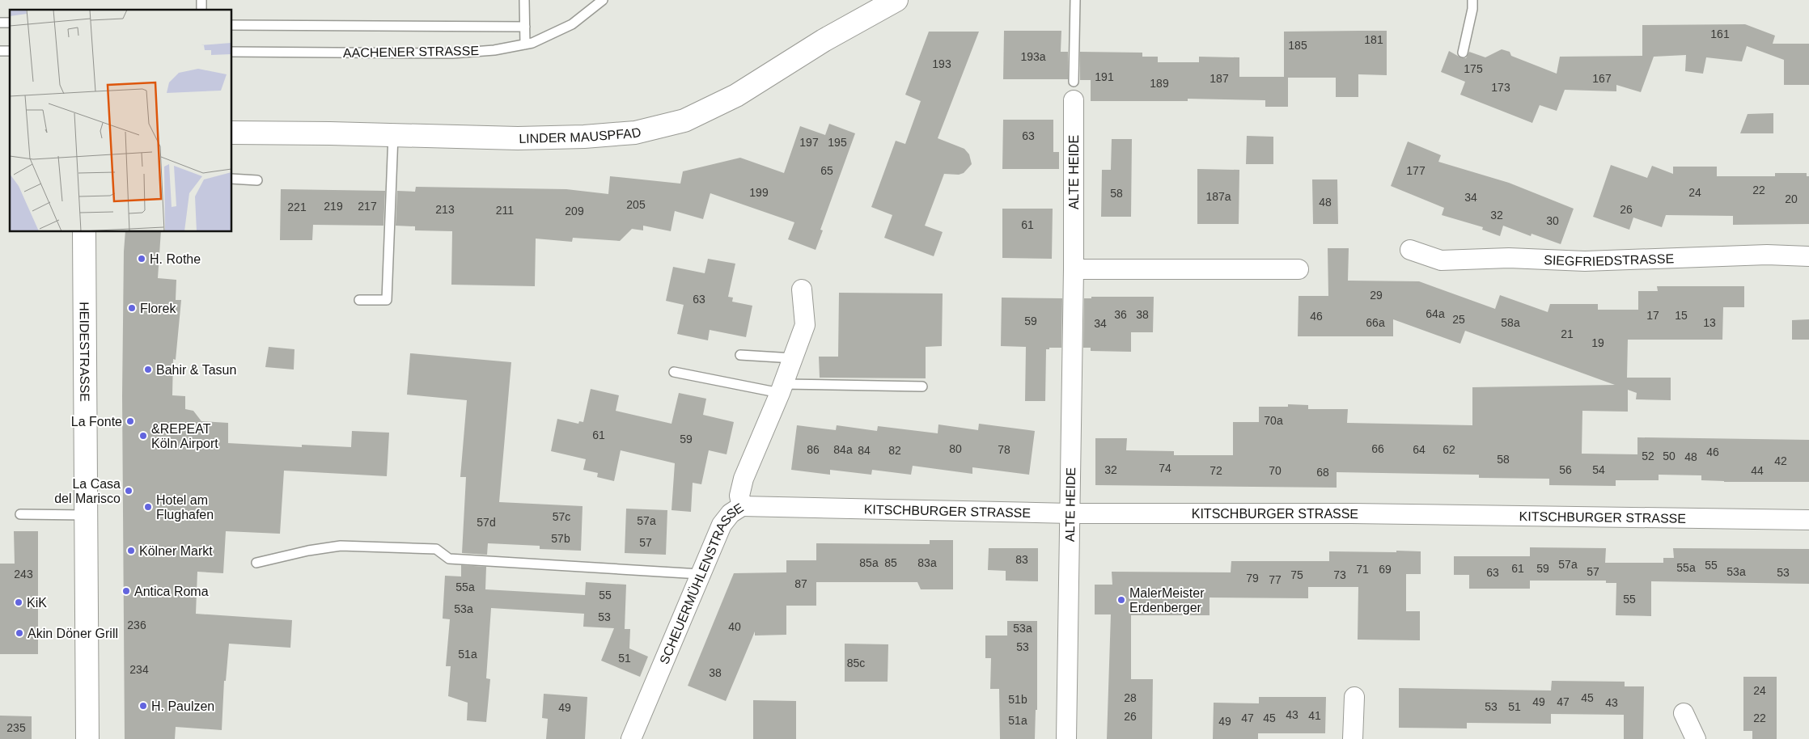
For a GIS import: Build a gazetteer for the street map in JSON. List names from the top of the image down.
{
  "streets": {
    "street": [
      "LINDER MAUSPFAD",
      "ALTE HEIDE",
      "SIEGFRIEDSTRASSE",
      "HEIDESTRASSE",
      "KITSCHBURGER STRASSE",
      "SCHEUERMÜHLENSTRASSE"
    ],
    "lane": ["AACHENER STRASSE"]
  },
  "crossings": [
    ["ALTE HEIDE", "KITSCHBURGER STRASSE"],
    ["KITSCHBURGER STRASSE", "SCHEUERMÜHLENSTRASSE"]
  ],
  "places": [
    "H. Rothe",
    "Florek",
    "Bahir & Tasun",
    "La Fonte",
    "&REPEAT Köln Airport",
    "La Casa del Marisco",
    "Hotel am Flughafen",
    "Kölner Markt",
    "Antica Roma",
    "MalerMeister Erdenberger",
    "KiK",
    "Akin Döner Grill",
    "H. Paulzen"
  ],
  "house_numbers": [
    "161",
    "181",
    "185",
    "193a",
    "193",
    "175",
    "191",
    "187",
    "167",
    "189",
    "173",
    "63",
    "197",
    "195",
    "65",
    "177",
    "22",
    "199",
    "24",
    "58",
    "187a",
    "34",
    "20",
    "48",
    "205",
    "219",
    "217",
    "221",
    "213",
    "26",
    "211",
    "209",
    "32",
    "30",
    "61",
    "29",
    "63",
    "64a",
    "36",
    "38",
    "17",
    "15",
    "46",
    "25",
    "59",
    "66a",
    "58a",
    "13",
    "34",
    "21",
    "19",
    "70a",
    "61",
    "59",
    "80",
    "66",
    "86",
    "84a",
    "78",
    "64",
    "62",
    "84",
    "82",
    "46",
    "52",
    "50",
    "48",
    "58",
    "42",
    "74",
    "32",
    "56",
    "54",
    "72",
    "70",
    "44",
    "68",
    "57c",
    "57a",
    "57d",
    "57b",
    "57",
    "83",
    "85a",
    "85",
    "83a",
    "57a",
    "55",
    "55a",
    "61",
    "59",
    "71",
    "69",
    "57",
    "53a",
    "63",
    "53",
    "243",
    "75",
    "73",
    "79",
    "77",
    "87",
    "55a",
    "55",
    "55",
    "53a",
    "53",
    "236",
    "40",
    "53a",
    "53",
    "51a",
    "51",
    "85c",
    "234",
    "38",
    "24",
    "28",
    "45",
    "51b",
    "49",
    "47",
    "43",
    "53",
    "51",
    "49",
    "43",
    "41",
    "26",
    "47",
    "45",
    "22",
    "51a",
    "49",
    "235"
  ]
}
